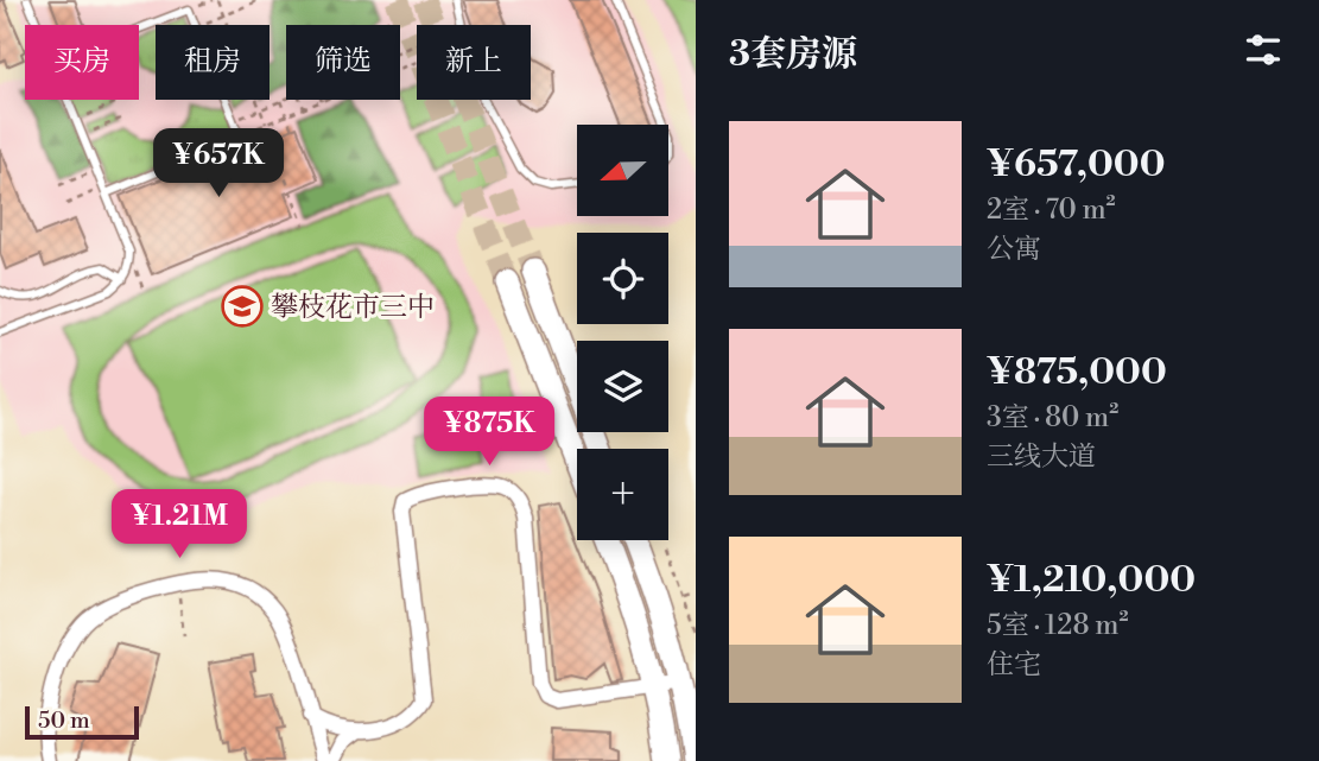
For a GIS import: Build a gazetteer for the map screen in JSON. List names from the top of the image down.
{
  "places": {
    "school or university": ["攀枝花市三中"]
  },
  "scale_bar": "50 m",
  "north": "left",
  "page": {
    "heading": "3套房源",
    "chip": [
      "买房",
      "租房",
      "筛选",
      "新上"
    ],
    "list": [
      {
        "name": "¥657,000",
        "note": "2室 · 70 m² · 公寓"
      },
      {
        "name": "¥875,000",
        "note": "3室 · 80 m² · 三线大道"
      },
      {
        "name": "¥1,210,000",
        "note": "5室 · 128 m² · 住宅"
      }
    ],
    "map_buttons": "+",
    "price": ["¥657K", "¥875K", "¥1.21M"],
    "scale": "50 m"
  }
}
